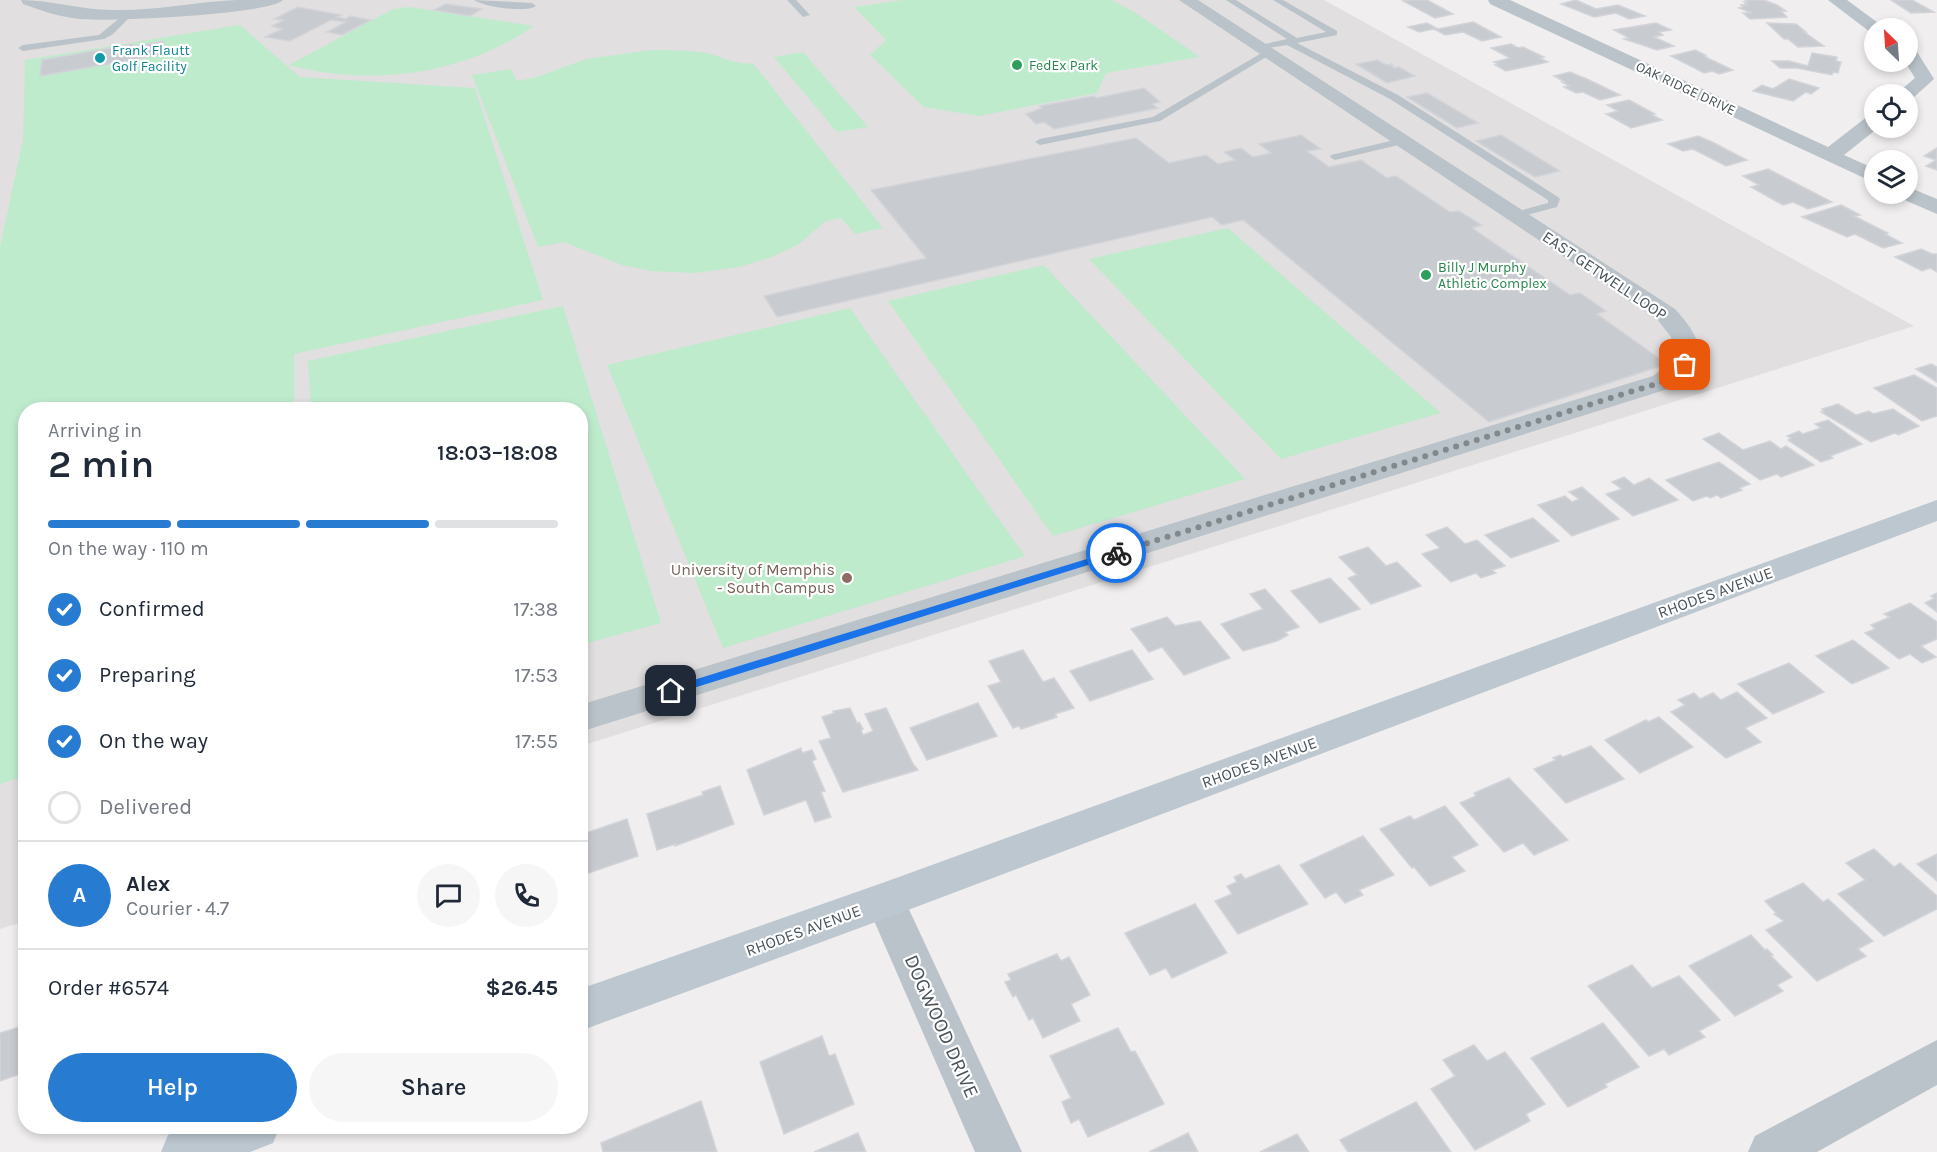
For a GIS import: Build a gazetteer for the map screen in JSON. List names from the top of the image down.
{
  "streets": {
    "main road": ["RHODES AVENUE"],
    "street": ["OAK RIDGE DRIVE", "EAST GETWELL LOOP", "DOGWOOD DRIVE"]
  },
  "crossings": [
    ["RHODES AVENUE", "DOGWOOD DRIVE"]
  ],
  "places": [
    "Frank Flautt Golf Facility",
    "FedEx Park",
    "Billy J Murphy Athletic Complex",
    "University of Memphis - South Campus"
  ],
  "north": "top left",
  "page": {
    "heading": ["2 min", "Arriving in", "18:03–18:08"],
    "panel": [
      "Alex",
      "Courier · 4.7",
      "Order #6574",
      "$26.45"
    ],
    "bar": "On the way · 110 m",
    "list": [
      ["Confirmed", "17:38"],
      ["Preparing", "17:53"],
      ["On the way", "17:55"],
      "Delivered"
    ],
    "round": "A",
    "buttons": ["Help", "Share"]
  }
}
